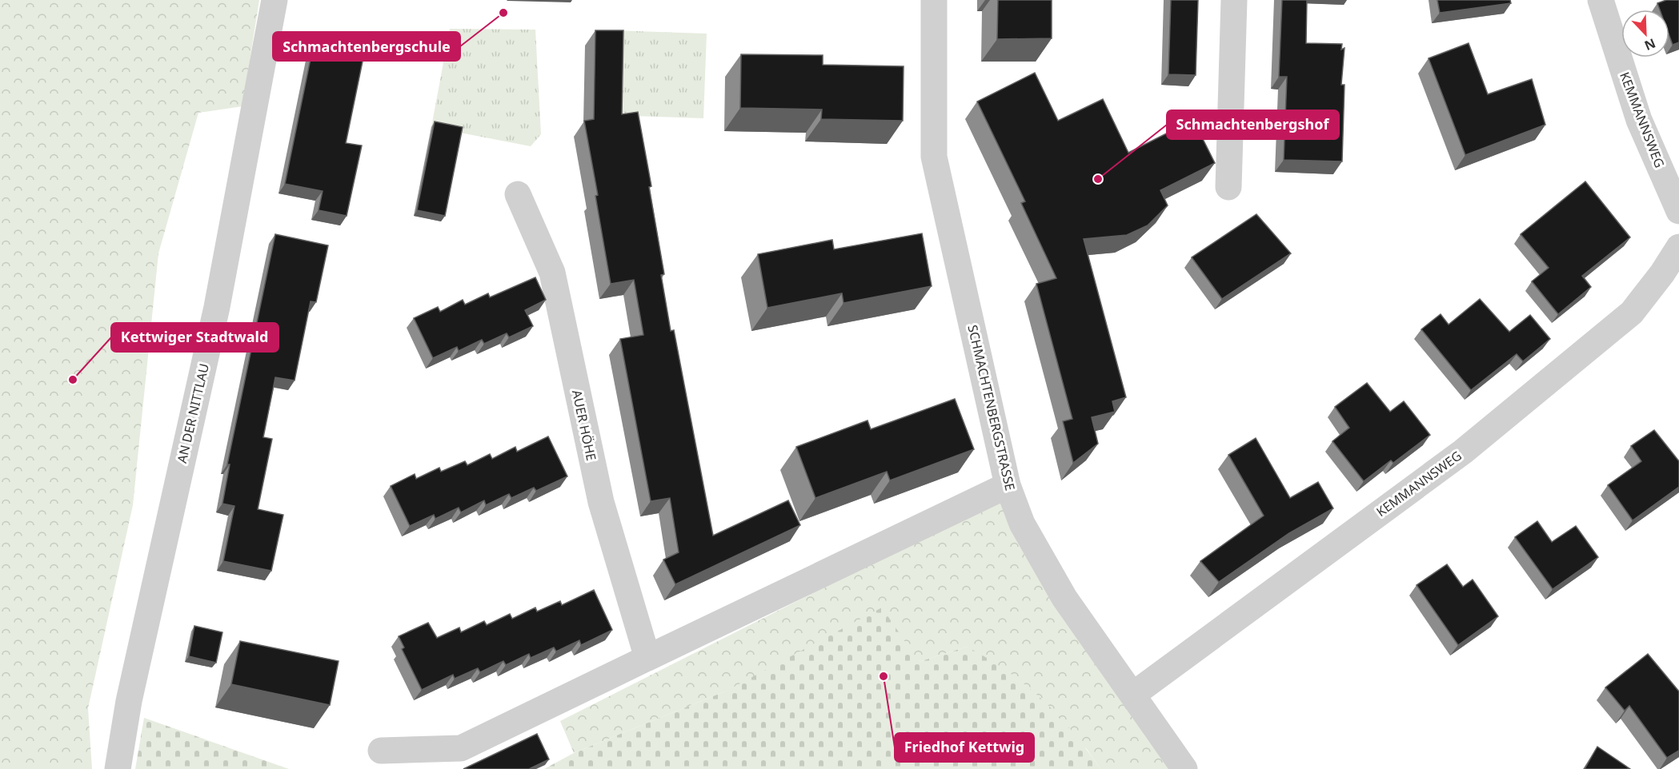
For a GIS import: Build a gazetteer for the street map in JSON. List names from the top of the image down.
{
  "streets": {
    "street": [
      "KEMMANNSWEG",
      "SCHMACHTENBERGSTRASSE",
      "AN DER NITTLAU",
      "AUER HÖHE"
    ]
  },
  "crossings": [
    ["KEMMANNSWEG", "SCHMACHTENBERGSTRASSE"]
  ],
  "places": [
    "Schmachtenbergschule",
    "Schmachtenbergshof",
    "Kettwiger Stadtwald",
    "Friedhof Kettwig"
  ],
  "north": "bottom right"
}
